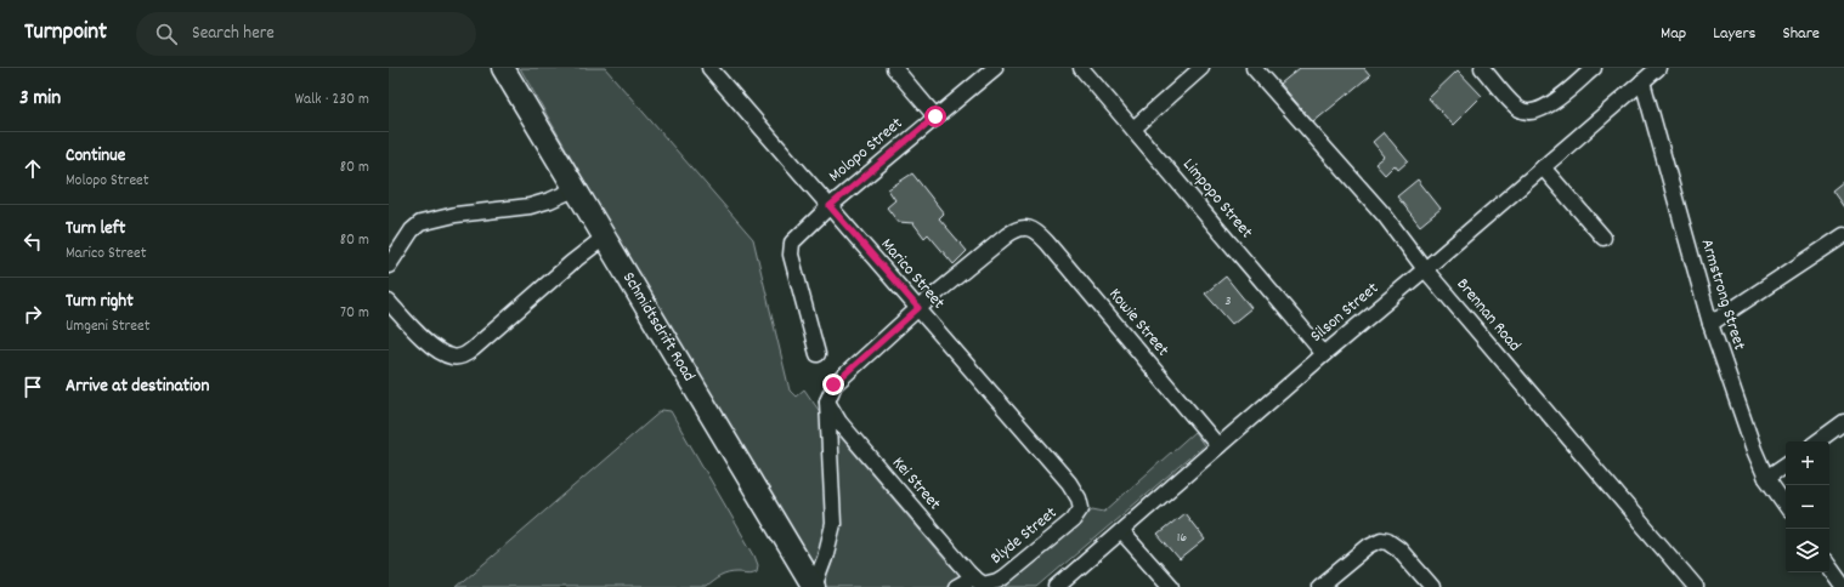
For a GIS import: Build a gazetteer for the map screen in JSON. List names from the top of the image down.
{
  "streets": {
    "highway": ["Schmidtsdrift Road"],
    "street": [
      "Molopo Street",
      "Limpopo Street",
      "Marico Street",
      "Armstrong Street",
      "Silson Street",
      "Brennan Road",
      "Kowie Street",
      "Kei Street",
      "Blyde Street"
    ]
  },
  "crossings": [
    ["Molopo Street", "Marico Street"],
    ["Limpopo Street", "Silson Street"],
    ["Marico Street", "Kowie Street"],
    ["Marico Street", "Blyde Street"],
    ["Armstrong Street", "Silson Street"],
    ["Silson Street", "Brennan Road"],
    ["Silson Street", "Kowie Street"],
    ["Kei Street", "Blyde Street"]
  ],
  "house_numbers": ["3", "16"],
  "page": {
    "header": "Turnpoint",
    "search": "Search here",
    "nav": ["Map", "Layers", "Share"],
    "heading": ["3 min", "Walk · 230 m"],
    "list": [
      ["Continue", "Molopo Street", "80 m"],
      ["Turn left", "Marico Street", "80 m"],
      ["Turn right", "Umgeni Street", "70 m"],
      "Arrive at destination"
    ],
    "map_buttons": ["+", "−"]
  }
}
